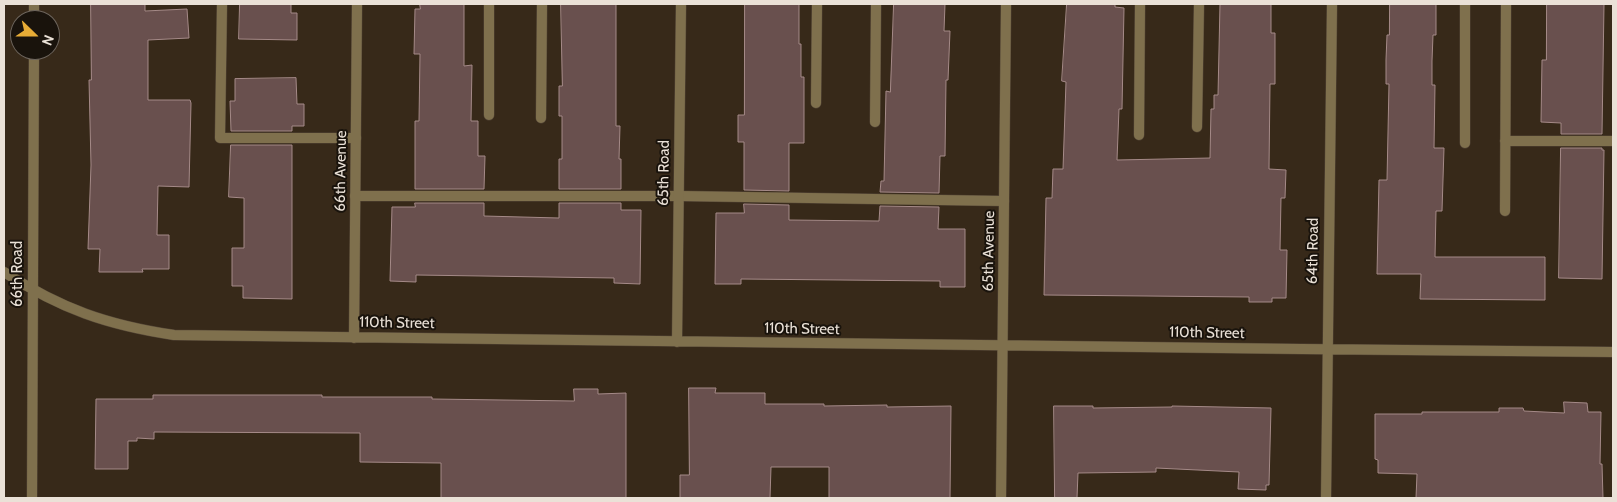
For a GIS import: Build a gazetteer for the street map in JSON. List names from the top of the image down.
{
  "streets": {
    "street": [
      "66th Avenue",
      "65th Road",
      "65th Avenue",
      "64th Road",
      "66th Road",
      "110th Street"
    ]
  },
  "crossings": [
    ["66th Avenue", "110th Street"],
    ["65th Road", "110th Street"],
    ["65th Avenue", "110th Street"],
    ["64th Road", "110th Street"],
    ["66th Road", "110th Street"]
  ],
  "north": "right"
}
